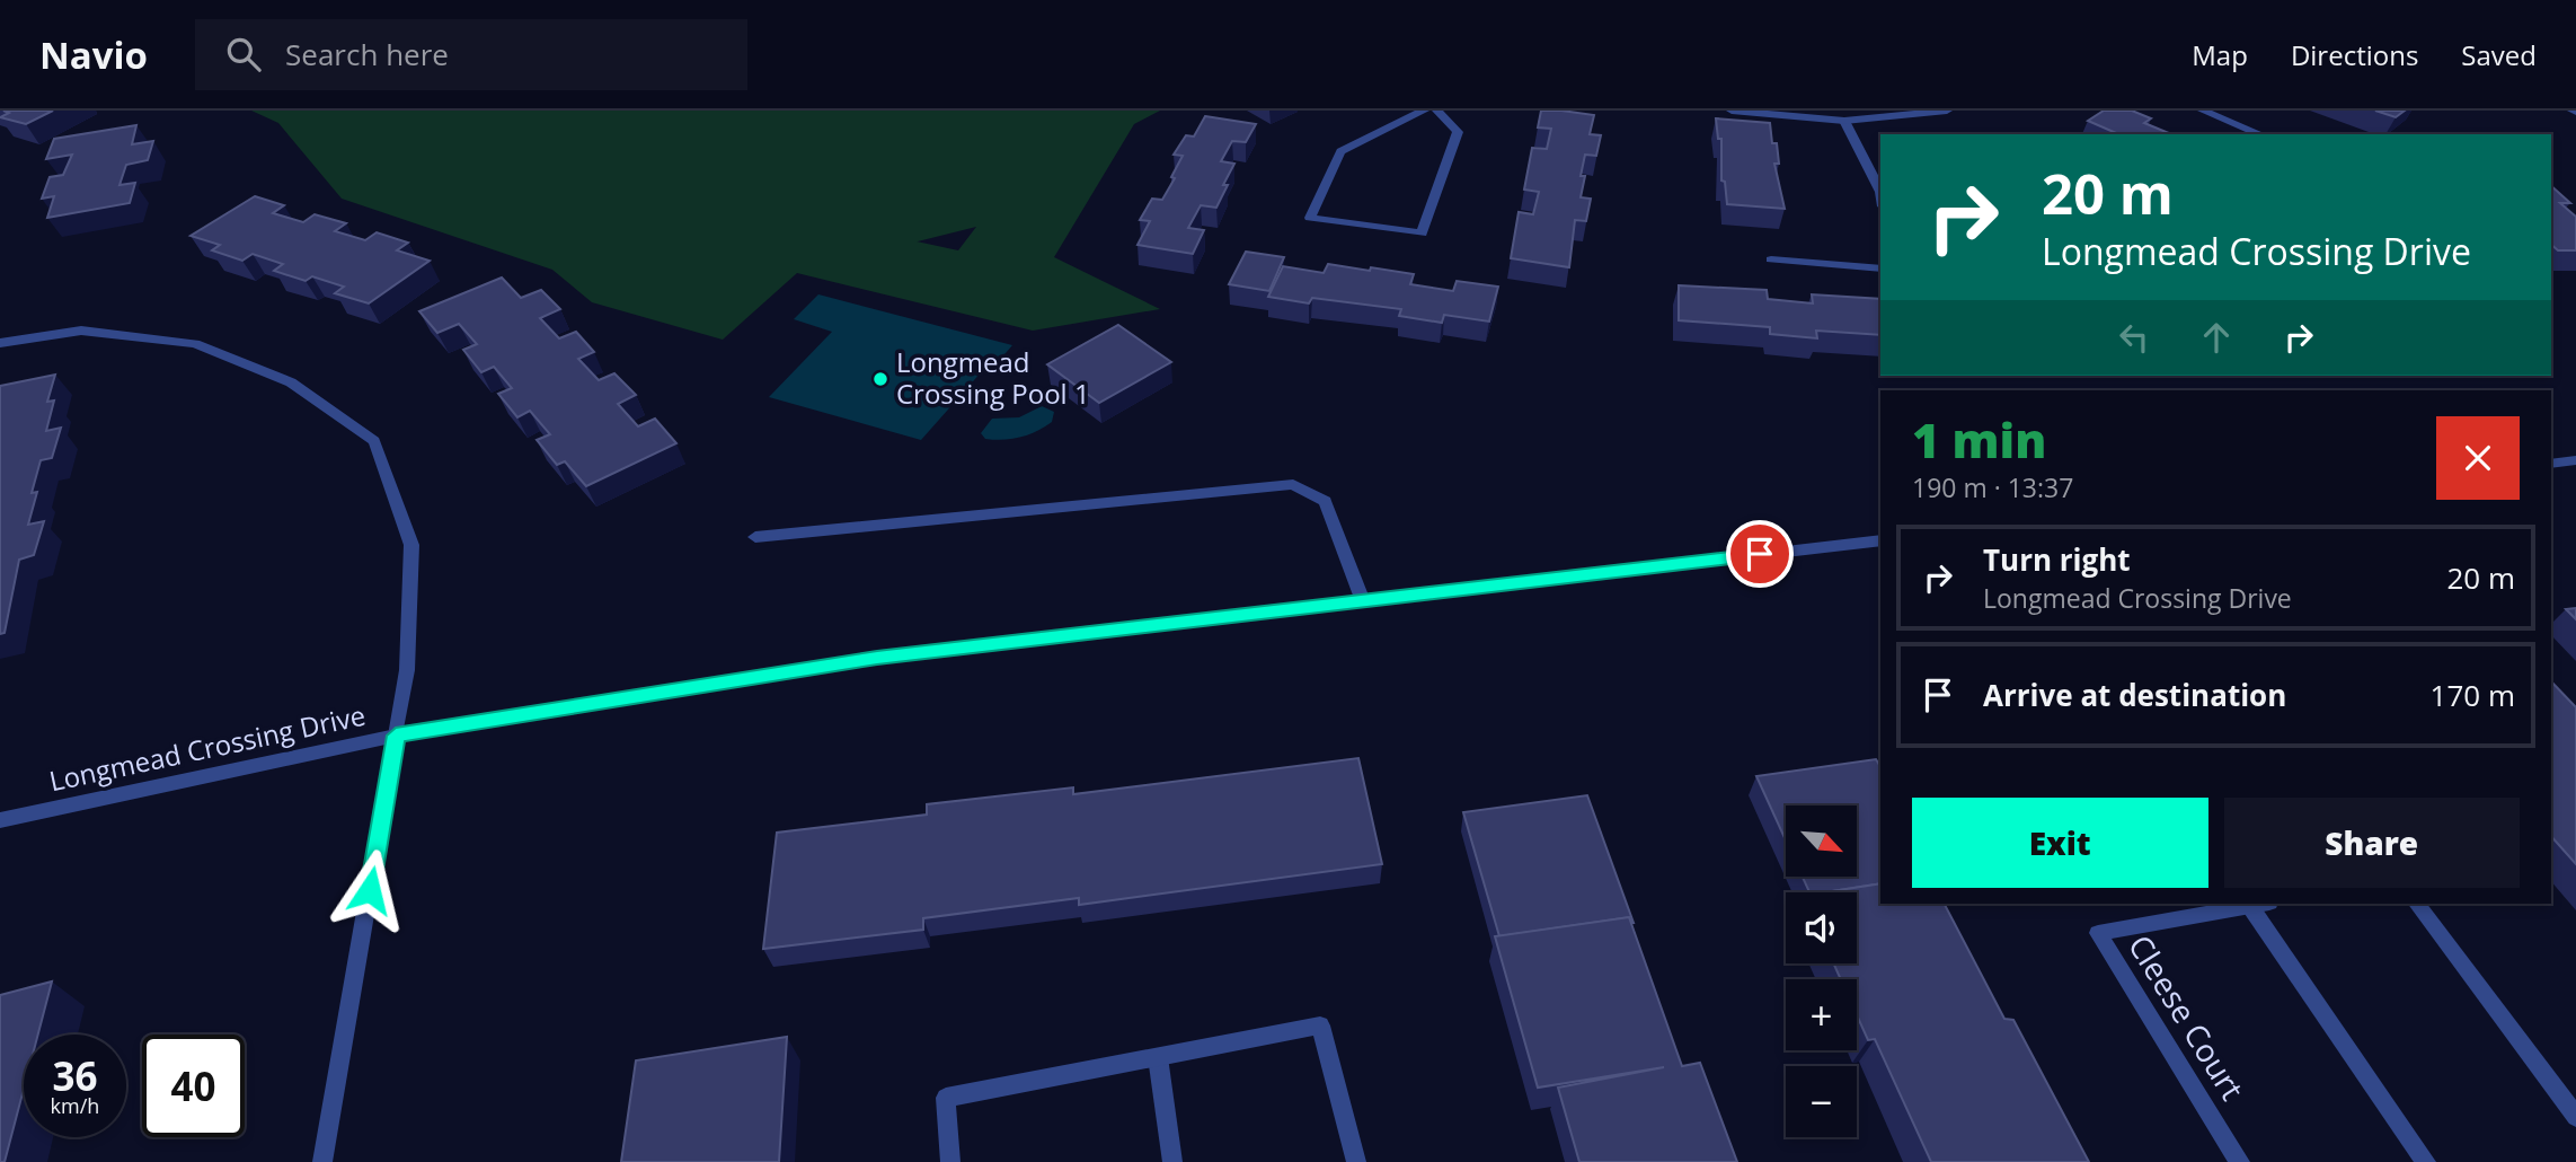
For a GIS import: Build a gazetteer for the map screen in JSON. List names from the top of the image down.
{
  "streets": {
    "street": ["Longmead Crossing Drive", "Cleese Court"]
  },
  "places": ["Longmead Crossing Pool 1"],
  "north": "bottom right",
  "page": {
    "header": "Navio",
    "search": "Search here",
    "nav": ["Map", "Directions", "Saved"],
    "turn": ["20 m", "Longmead Crossing Drive"],
    "heading": ["1 min", "190 m · 13:37"],
    "list": [
      {
        "name": "Turn right",
        "note": "Longmead Crossing Drive",
        "value": "20 m"
      },
      {
        "name": "Arrive at destination",
        "value": "170 m"
      }
    ],
    "buttons": ["Exit", "Share"],
    "map_buttons": ["+", "−"],
    "speed": "36 km/h",
    "limit": "40"
  }
}
